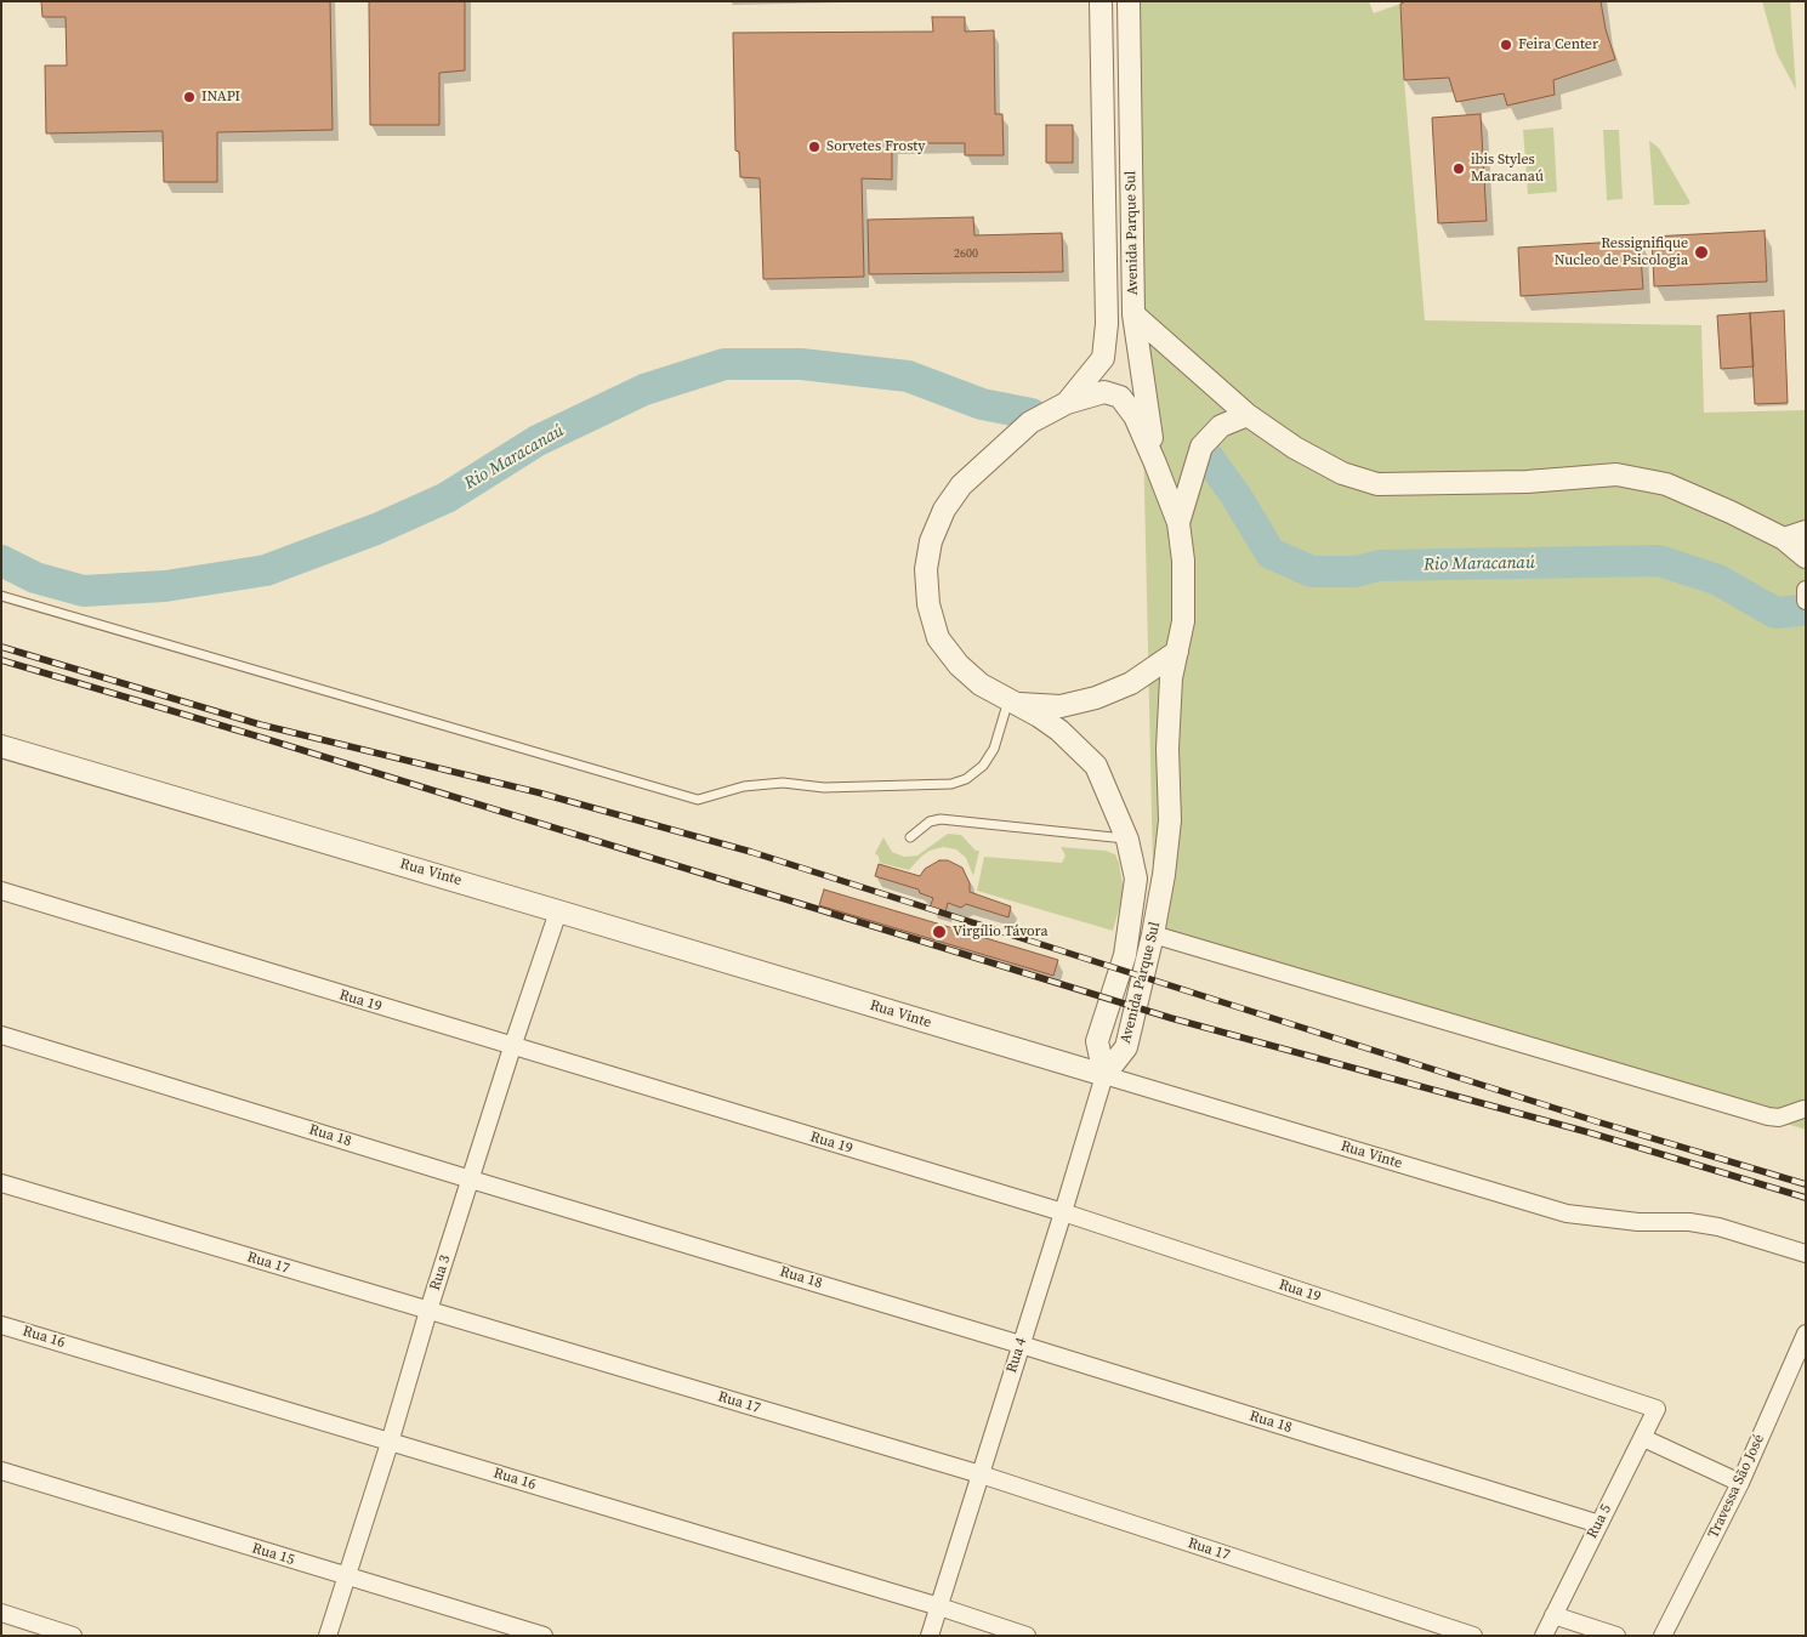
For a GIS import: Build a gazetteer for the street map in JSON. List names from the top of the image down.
{
  "streets": {
    "street": [
      "Avenida Parque Sul",
      "Rua Vinte",
      "Rua 19",
      "Rua 18",
      "Rua 17",
      "Rua 3",
      "Rua 16",
      "Rua 4",
      "Travessa São José",
      "Rua 5",
      "Rua 15"
    ]
  },
  "crossings": [
    ["Avenida Parque Sul", "Rua Vinte"],
    ["Avenida Parque Sul", "Rua 4"],
    ["Rua Vinte", "Rua 3"],
    ["Rua Vinte", "Rua 4"],
    ["Rua 19", "Rua 3"],
    ["Rua 19", "Rua 4"],
    ["Rua 19", "Rua 5"],
    ["Rua 18", "Rua 3"],
    ["Rua 18", "Rua 4"],
    ["Rua 18", "Rua 5"],
    ["Rua 17", "Rua 3"],
    ["Rua 17", "Rua 4"],
    ["Rua 3", "Rua 16"],
    ["Rua 3", "Rua 15"],
    ["Rua 16", "Rua 4"]
  ],
  "water": ["Rio Maracanaú"],
  "places": [
    "Feira Center",
    "INAPI",
    "Sorvetes Frosty",
    "ibis Styles Maracanaú",
    "Ressignifique Nucleo de Psicologia",
    "Virgílio Távora"
  ],
  "house_numbers": ["2600"]
}
